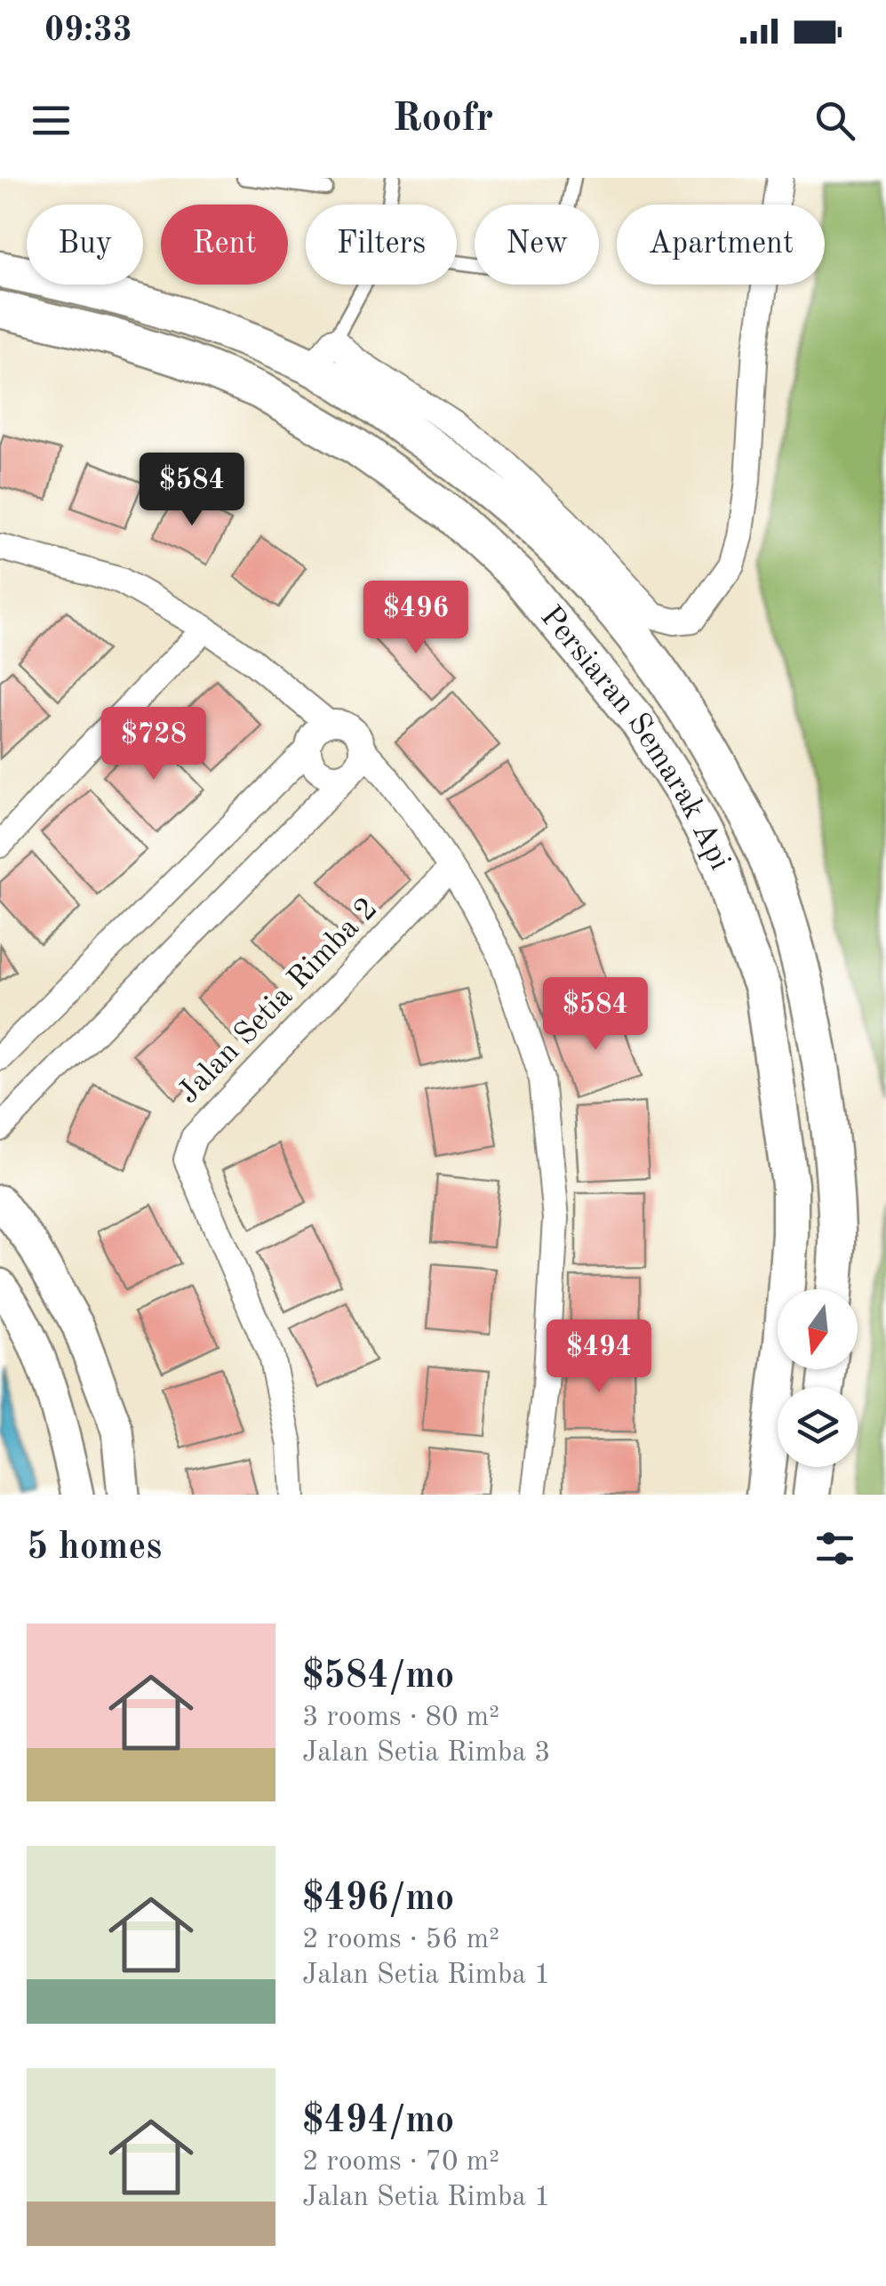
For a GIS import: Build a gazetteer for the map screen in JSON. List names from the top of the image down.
{
  "streets": {
    "main road": ["Persiaran Semarak Api"],
    "street": ["Jalan Setia Rimba 2"]
  },
  "north": "bottom",
  "page": {
    "status": "09:33",
    "header": "Roofr",
    "chip": [
      "Buy",
      "Rent",
      "Filters",
      "New",
      "Apartment"
    ],
    "price": [
      "$584",
      "$496",
      "$728",
      "$584",
      "$494"
    ],
    "heading": "5 homes",
    "list": [
      {
        "name": "$584/mo",
        "note": "3 rooms · 80 m² · Jalan Setia Rimba 3"
      },
      {
        "name": "$496/mo",
        "note": "2 rooms · 56 m² · Jalan Setia Rimba 1"
      },
      {
        "name": "$494/mo",
        "note": "2 rooms · 70 m² · Jalan Setia Rimba 1"
      }
    ]
  }
}
